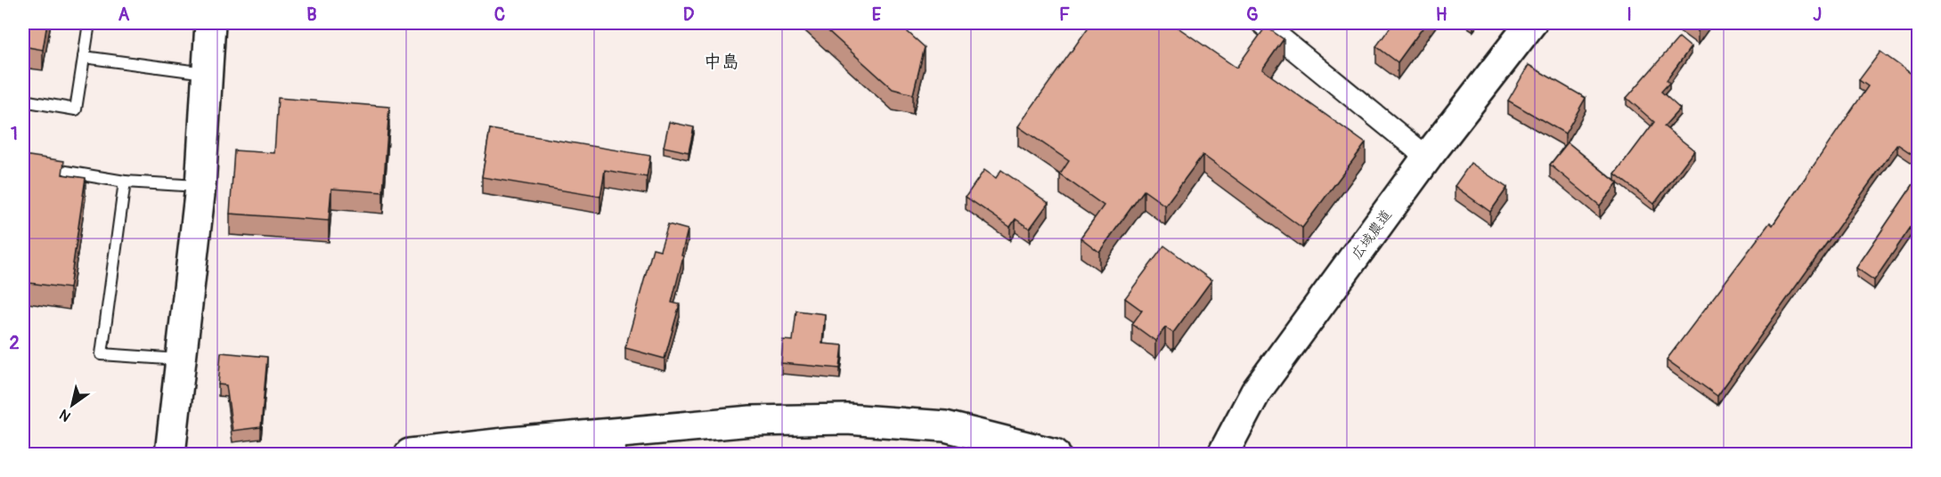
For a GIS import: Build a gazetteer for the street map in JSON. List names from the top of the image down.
{
  "streets": {
    "street": ["広域農道"]
  },
  "districts": ["中島"],
  "north": "bottom left",
  "grid": {
    "columns": [
      "A",
      "B",
      "C",
      "D",
      "E",
      "F",
      "G",
      "H",
      "I",
      "J"
    ],
    "rows": ["1", "2"]
  }
}
